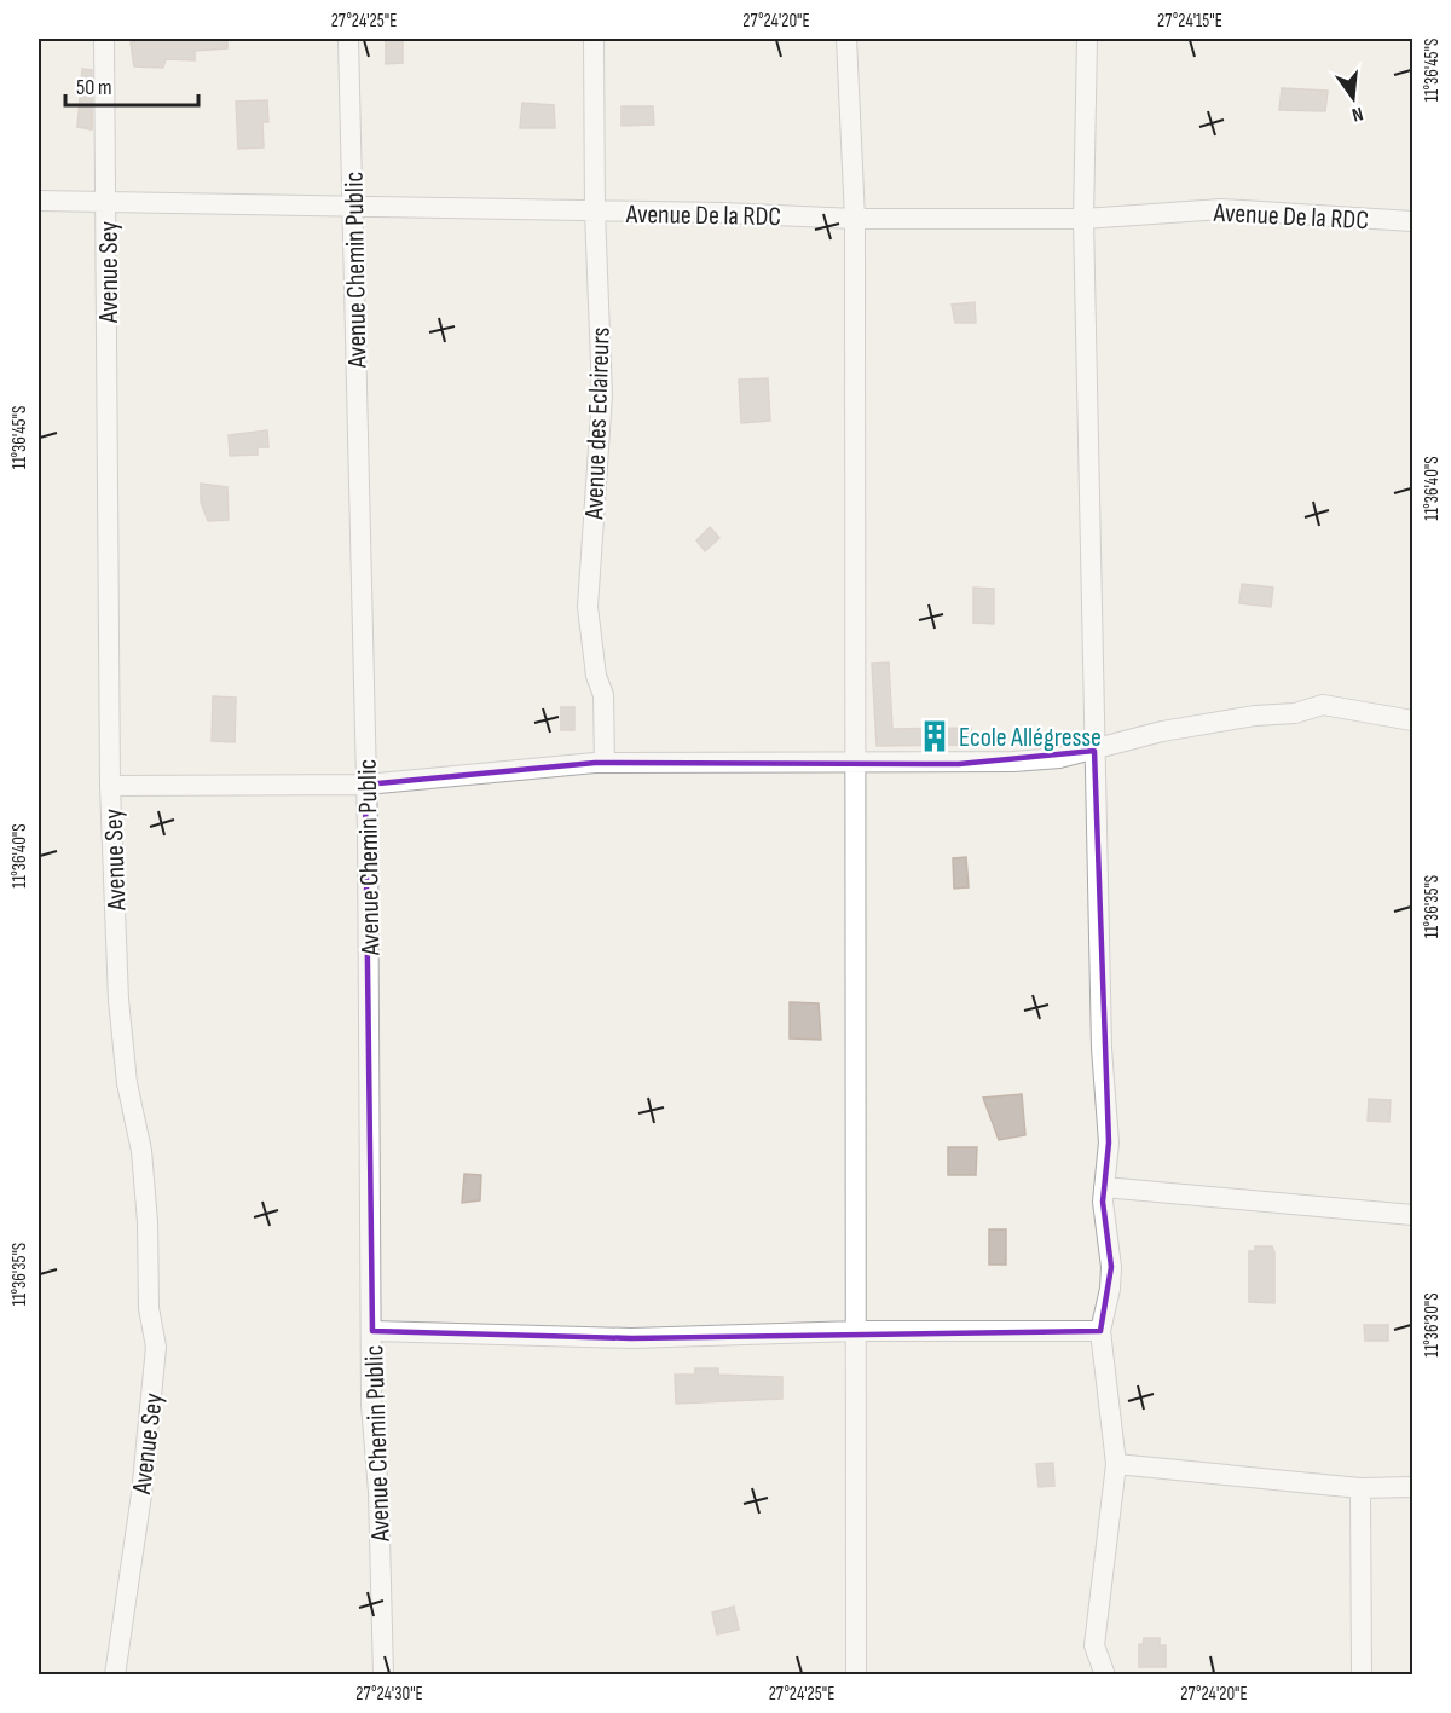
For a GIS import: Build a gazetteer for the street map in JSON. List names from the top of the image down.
{
  "streets": {
    "street": [
      "Avenue De la RDC",
      "Avenue Chemin Public",
      "Avenue Sey",
      "Avenue des Eclaireurs"
    ]
  },
  "crossings": [
    ["Avenue De la RDC", "Avenue Chemin Public"],
    ["Avenue De la RDC", "Avenue Sey"],
    ["Avenue De la RDC", "Avenue des Eclaireurs"]
  ],
  "places": {
    "building": ["Ecole Allégresse"]
  },
  "scale_bar": "50 m",
  "north": "bottom",
  "coordinates": [
    "27°24'25\"E",
    "27°24'20\"E",
    "27°24'15\"E",
    "11°36'45\"S",
    "11°36'40\"S",
    "11°36'35\"S",
    "11°36'30\"S",
    "27°24'30\"E"
  ]
}
